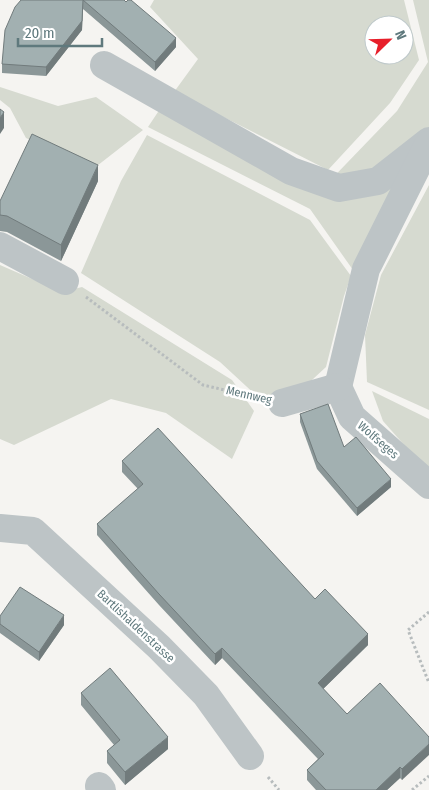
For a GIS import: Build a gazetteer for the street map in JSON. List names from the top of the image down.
{
  "streets": {
    "street": ["Mennweg", "Wolfseges", "Bartlishaldenstrasse"]
  },
  "crossings": [
    ["Mennweg", "Wolfseges"]
  ],
  "scale_bar": "20 m",
  "north": "top right"
}
